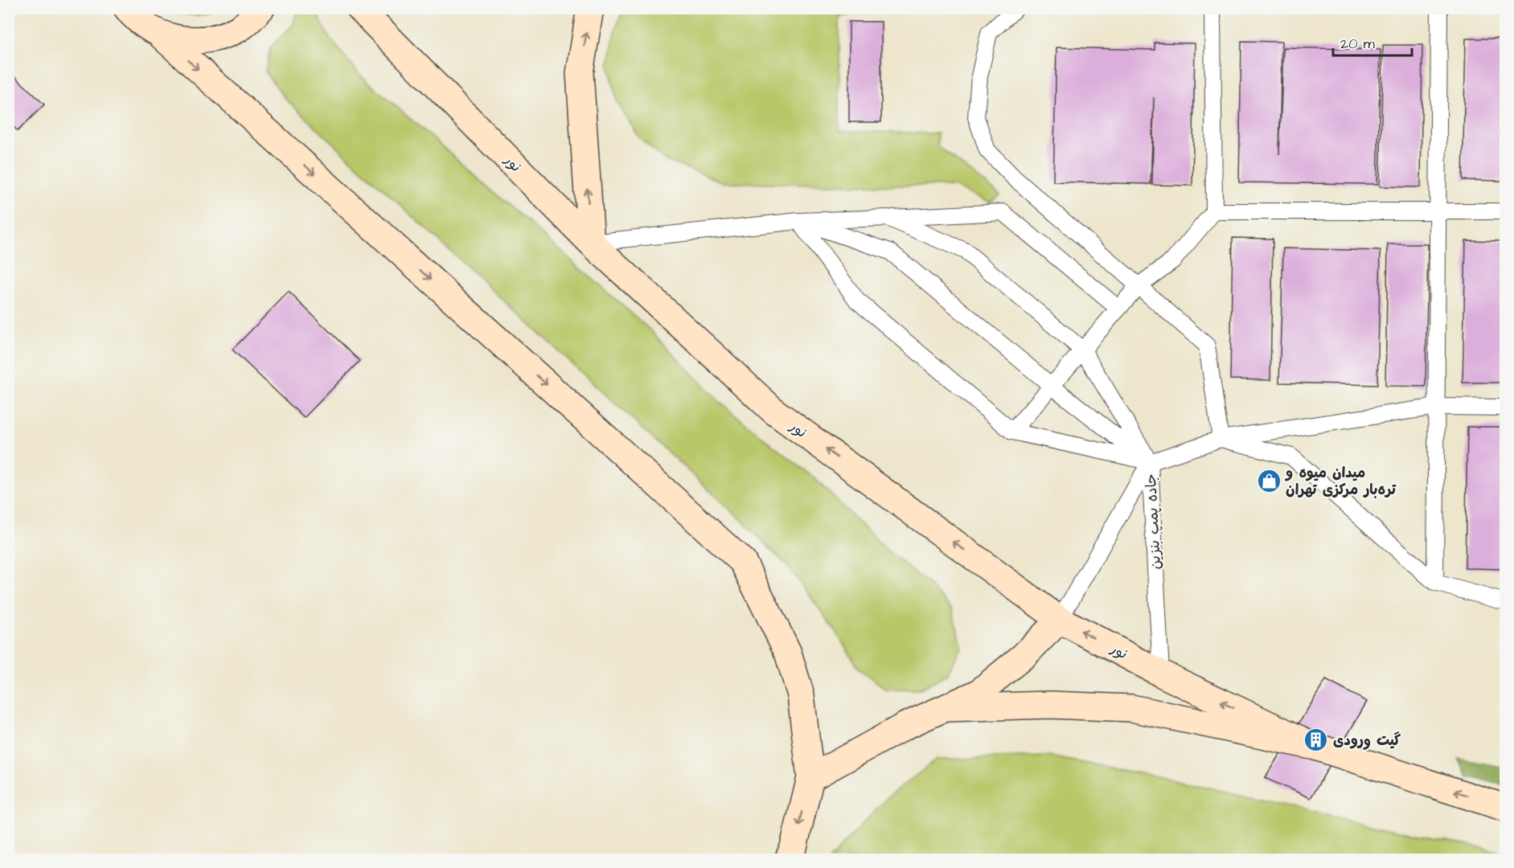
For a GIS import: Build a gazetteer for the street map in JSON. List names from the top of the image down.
{
  "streets": {
    "main road": ["نور"],
    "lane": ["جاده پمپ بنزین"]
  },
  "crossings": [
    ["نور", "جاده پمپ بنزین"]
  ],
  "places": {
    "shop": ["میدان میوه و تره‌بار مرکزی تهران"],
    "building": ["گیت ورودی"]
  },
  "scale_bar": "20 m"
}
